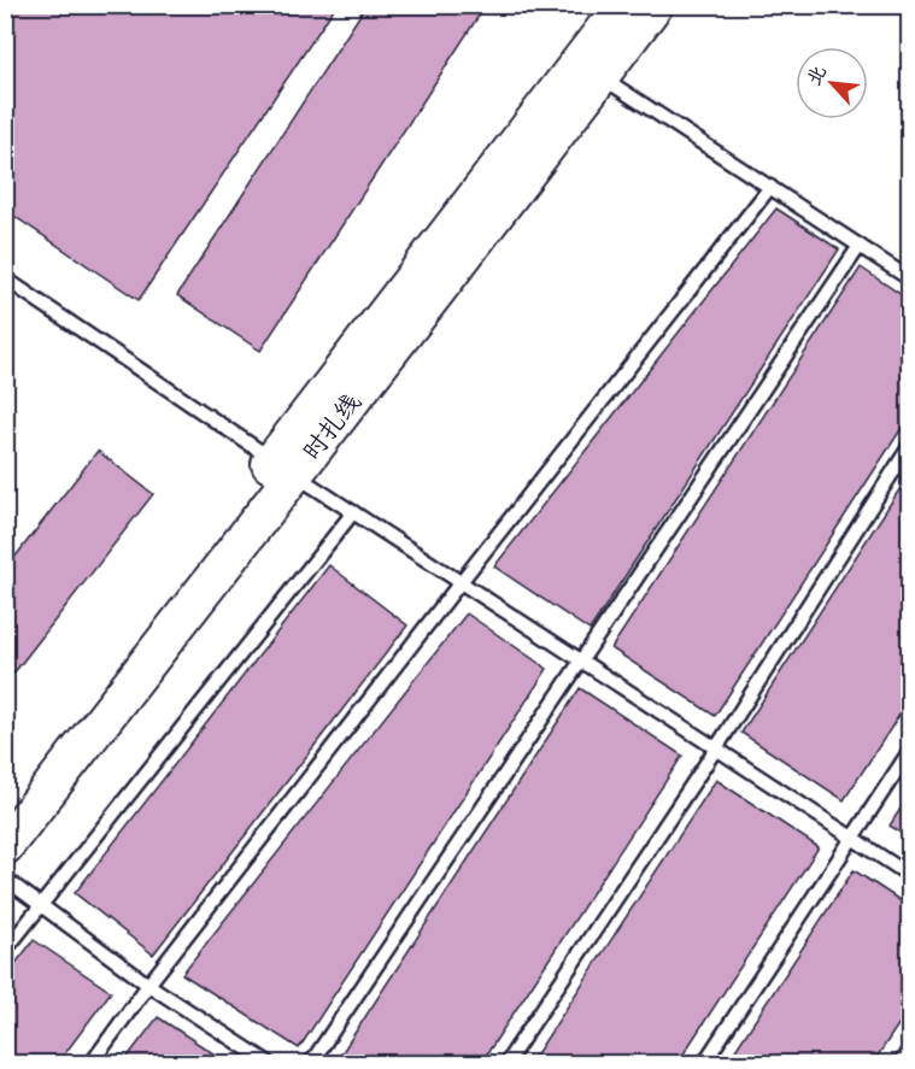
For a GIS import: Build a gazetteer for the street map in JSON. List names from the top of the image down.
{
  "streets": {
    "main road": ["时扎线"]
  },
  "north": "top left"
}
